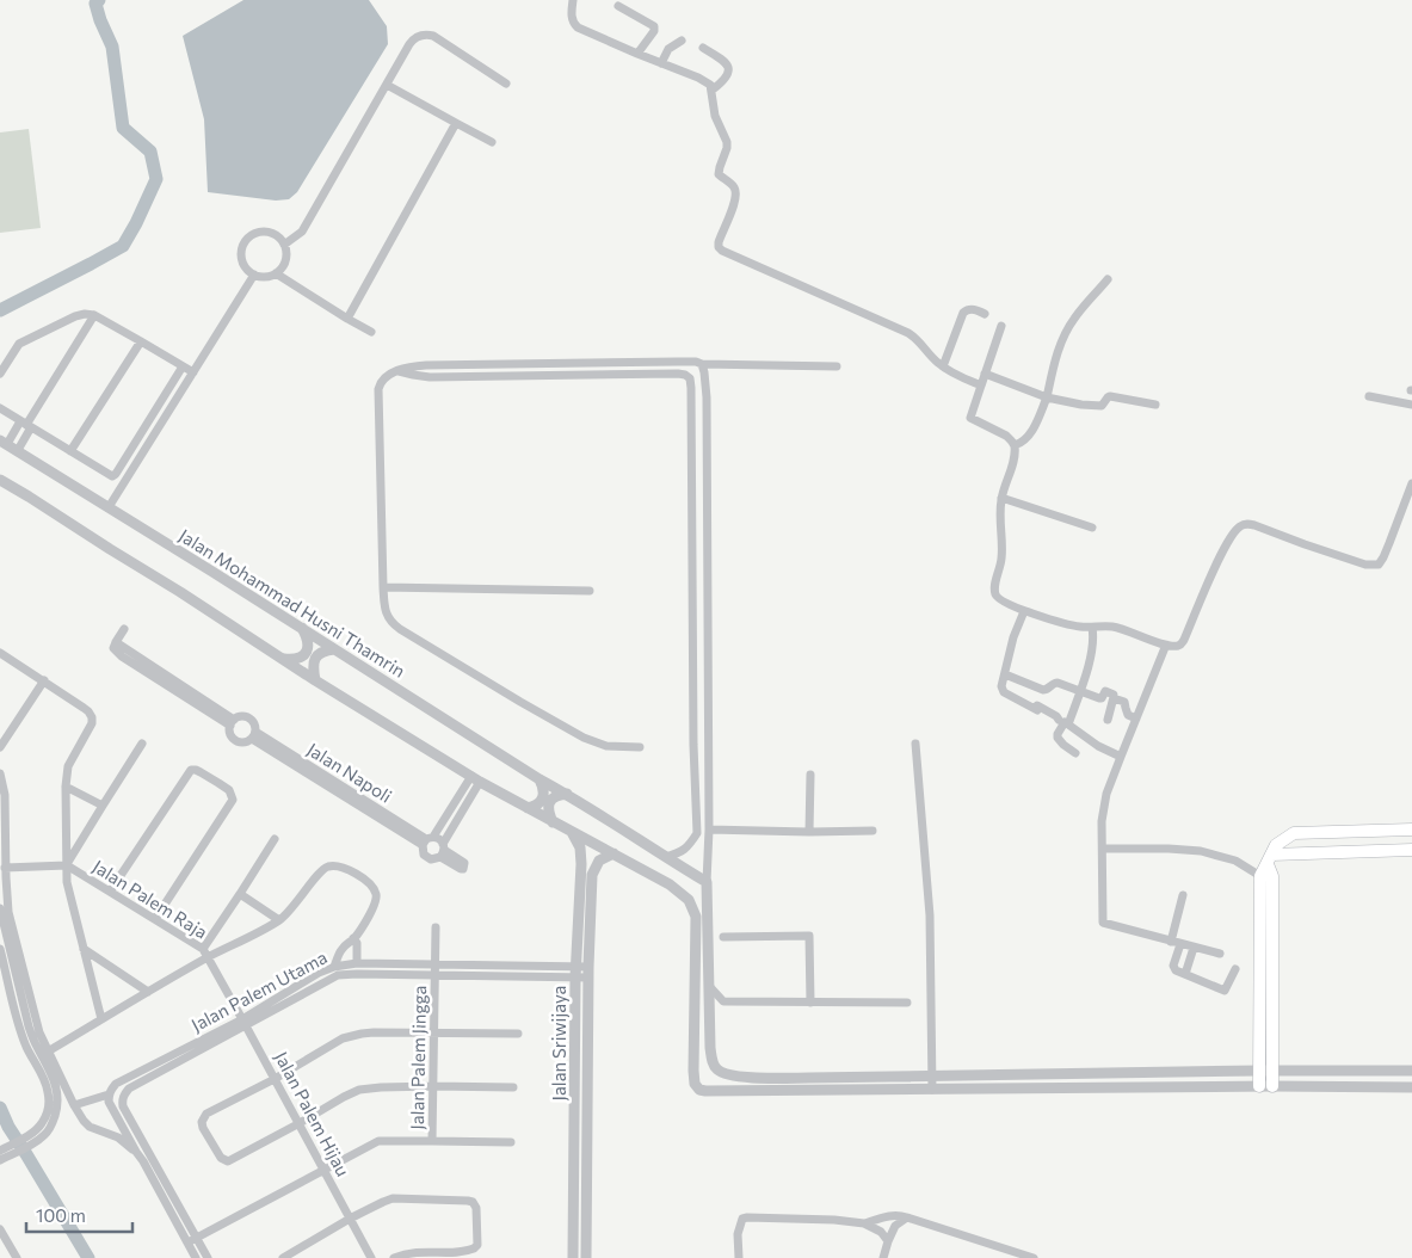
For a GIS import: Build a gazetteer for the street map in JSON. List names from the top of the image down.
{
  "streets": {
    "street": [
      "Jalan Mohammad Husni Thamrin",
      "Jalan Napoli",
      "Jalan Palem Raja",
      "Jalan Palem Utama",
      "Jalan Sriwijaya",
      "Jalan Palem Jingga",
      "Jalan Palem Hijau"
    ]
  },
  "crossings": [
    ["Jalan Palem Raja", "Jalan Palem Utama"],
    ["Jalan Palem Raja", "Jalan Palem Hijau"],
    ["Jalan Palem Utama", "Jalan Sriwijaya"],
    ["Jalan Palem Utama", "Jalan Palem Jingga"],
    ["Jalan Palem Utama", "Jalan Palem Hijau"]
  ],
  "scale_bar": "100 m"
}
